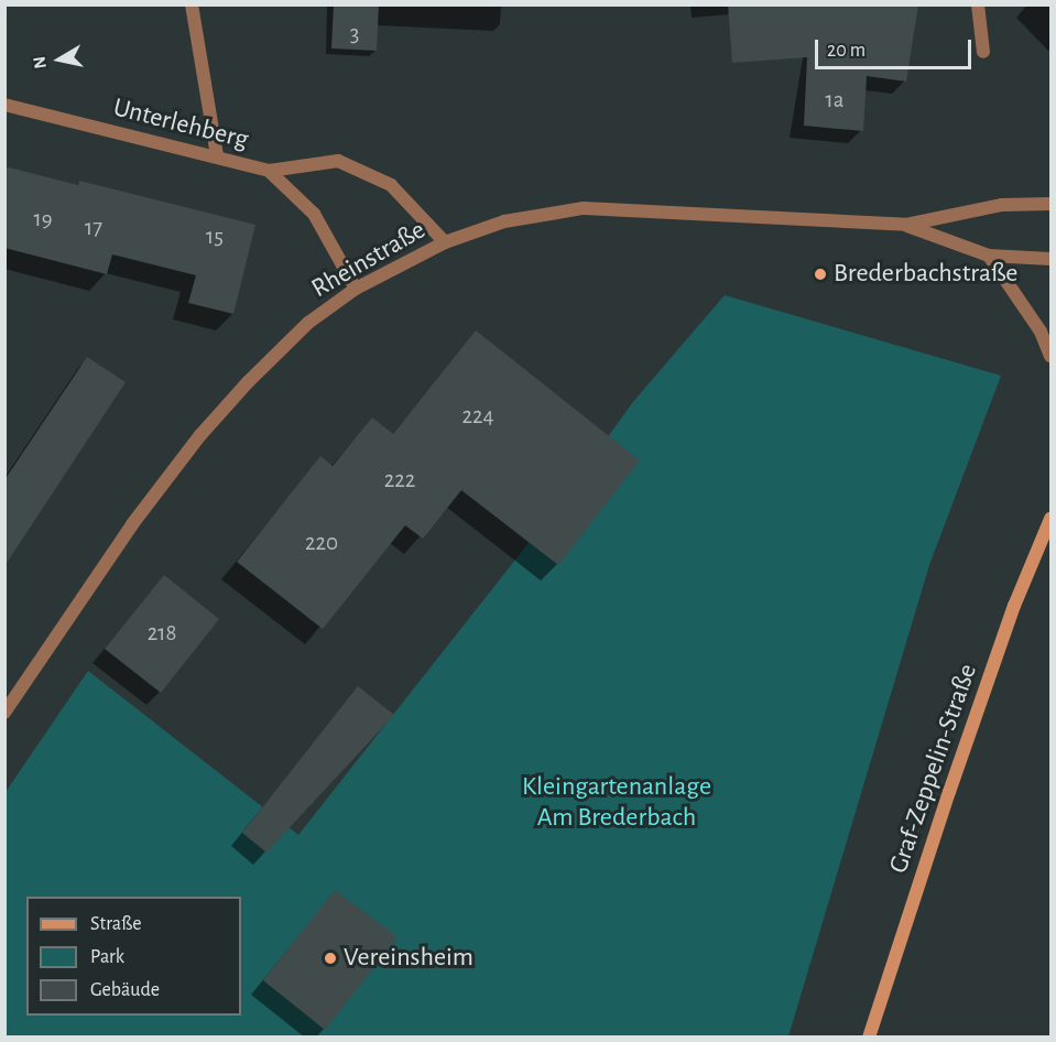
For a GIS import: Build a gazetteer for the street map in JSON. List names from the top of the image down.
{
  "streets": {
    "main road": ["Graf-Zeppelin-Straße"],
    "street": ["Unterlehberg", "Rheinstraße"]
  },
  "crossings": [
    ["Unterlehberg", "Rheinstraße"]
  ],
  "parks": ["Kleingartenanlage Am Brederbach"],
  "places": ["Brederbachstraße", "Vereinsheim"],
  "house_numbers": [
    "3",
    "1a",
    "19",
    "17",
    "15",
    "224",
    "222",
    "220",
    "218"
  ],
  "legend": ["Straße", "Park", "Gebäude"],
  "scale_bar": "20 m",
  "north": "left"
}
